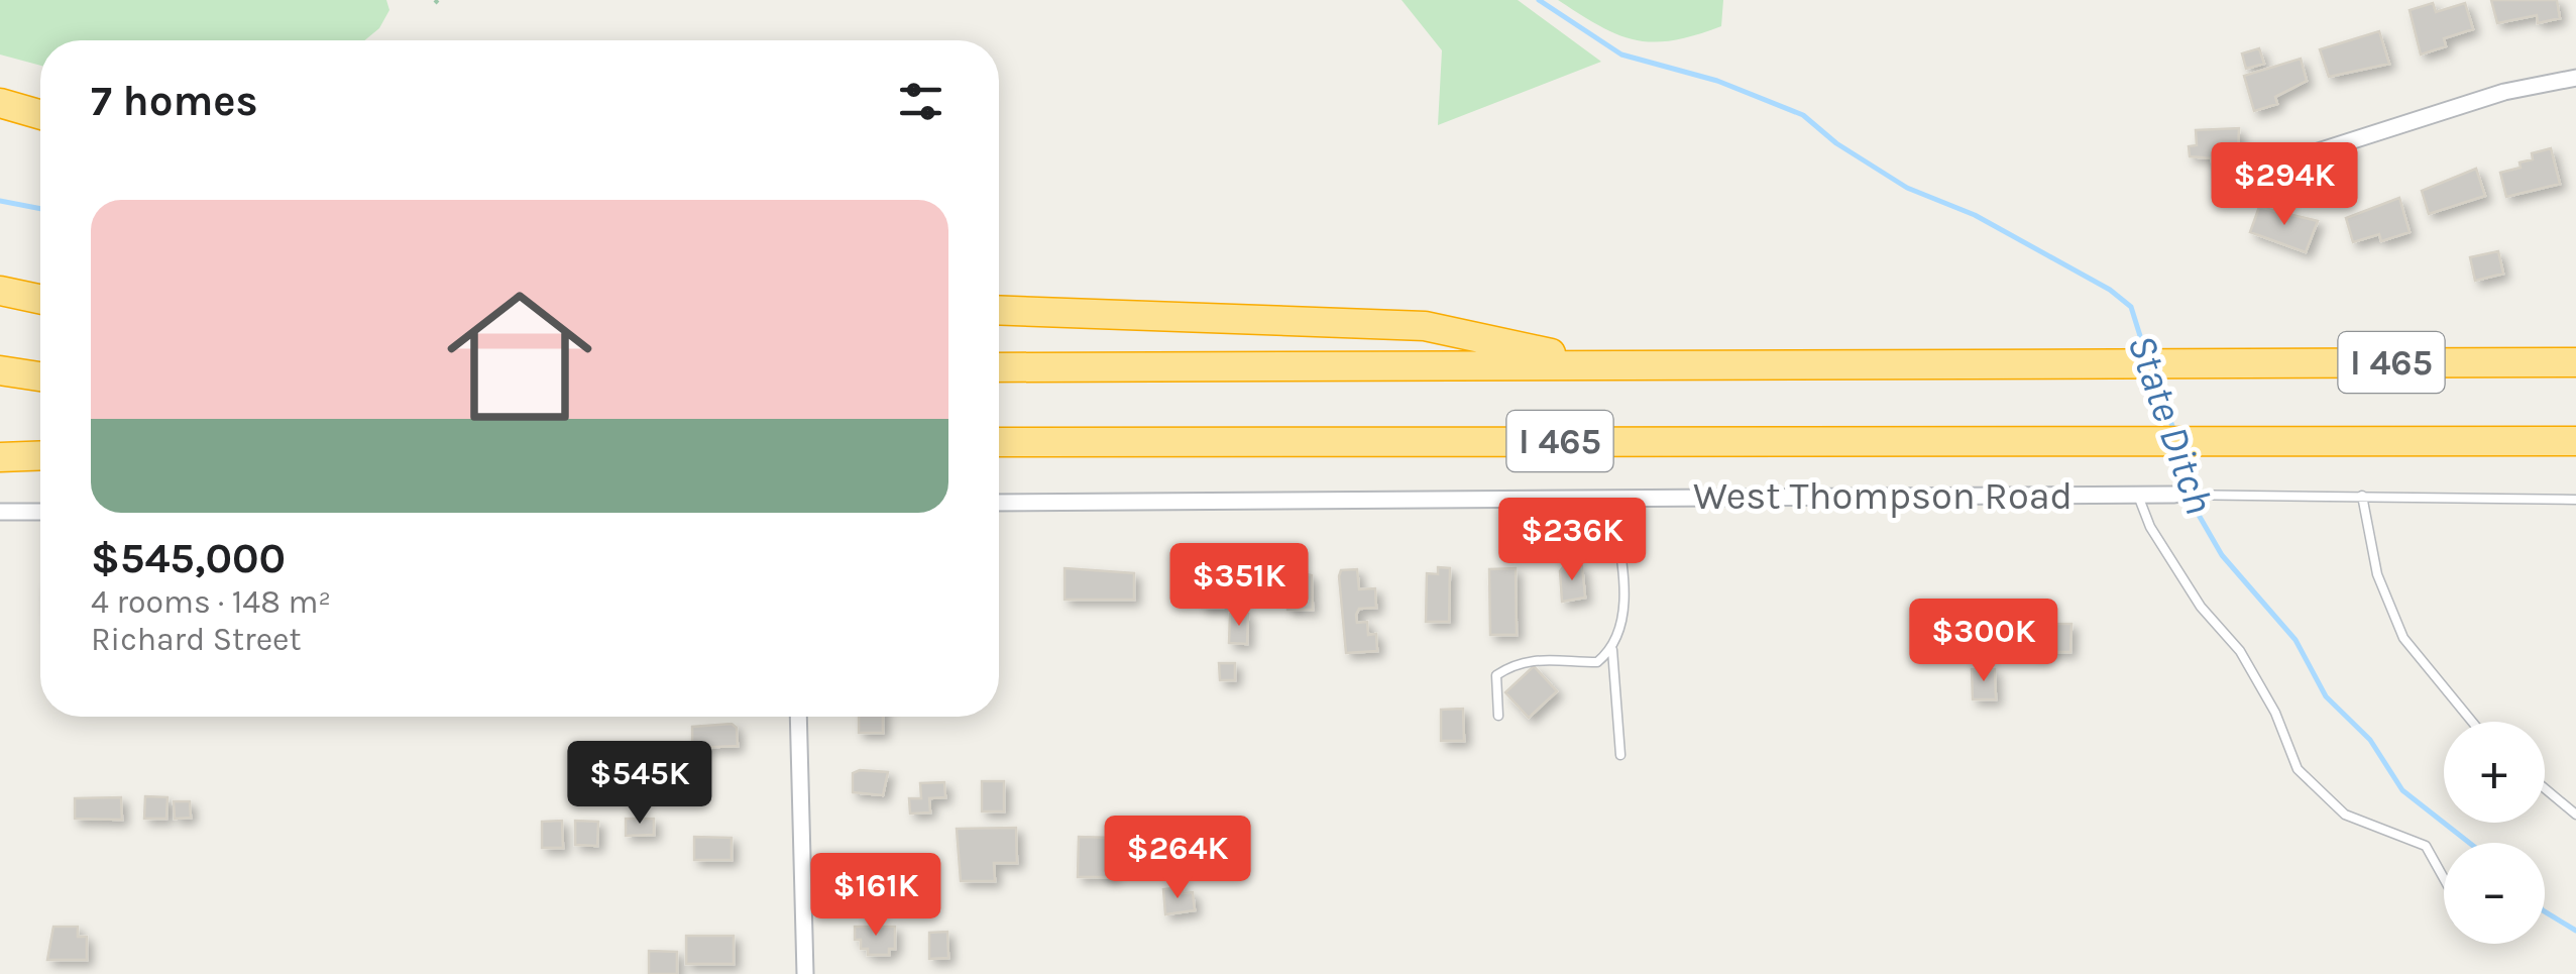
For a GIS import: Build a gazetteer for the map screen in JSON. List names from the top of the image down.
{
  "streets": {
    "highway": ["I 465"],
    "street": ["West Thompson Road"]
  },
  "water": ["State Ditch"],
  "page": {
    "heading": "7 homes",
    "price": [
      "$294K",
      "$236K",
      "$351K",
      "$300K",
      "$545K",
      "$264K",
      "$161K"
    ],
    "list": [
      {
        "name": "$545,000",
        "note": "4 rooms · 148 m² · Richard Street"
      }
    ],
    "map_buttons": ["+", "−"]
  }
}
